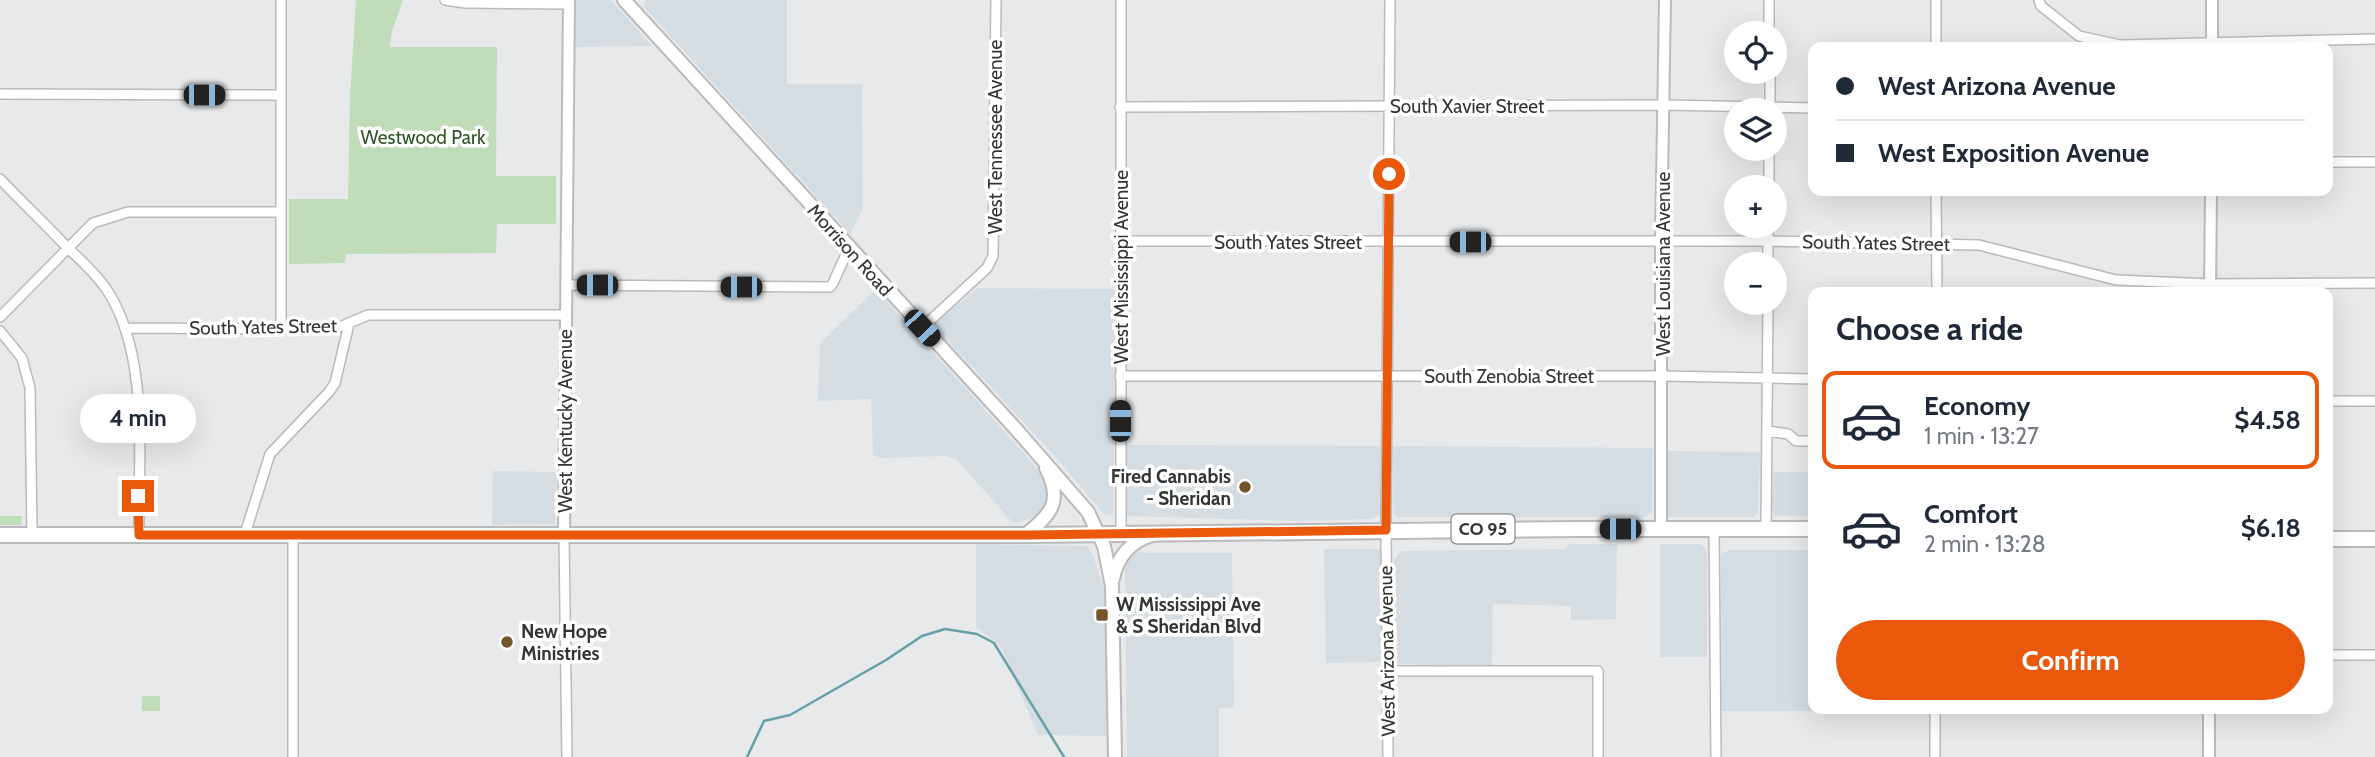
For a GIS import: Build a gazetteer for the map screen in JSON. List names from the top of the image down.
{
  "streets": {
    "main road": ["Morrison Road", "CO 95"],
    "street": [
      "South Xavier Street",
      "West Tennessee Avenue",
      "South Yates Street",
      "West Louisiana Avenue",
      "West Mississippi Avenue",
      "South Zenobia Street",
      "West Kentucky Avenue",
      "West Arizona Avenue"
    ]
  },
  "crossings": [
    ["South Xavier Street", "West Louisiana Avenue"],
    ["South Xavier Street", "West Mississippi Avenue"],
    ["South Xavier Street", "West Arizona Avenue"],
    ["West Tennessee Avenue", "Morrison Road"],
    ["South Yates Street", "West Louisiana Avenue"],
    ["South Yates Street", "West Mississippi Avenue"],
    ["South Yates Street", "West Kentucky Avenue"],
    ["South Yates Street", "West Arizona Avenue"],
    ["Morrison Road", "CO 95"],
    ["West Louisiana Avenue", "South Zenobia Street"],
    ["West Louisiana Avenue", "CO 95"],
    ["West Mississippi Avenue", "South Zenobia Street"],
    ["West Mississippi Avenue", "CO 95"],
    ["South Zenobia Street", "West Arizona Avenue"],
    ["West Kentucky Avenue", "CO 95"],
    ["CO 95", "West Arizona Avenue"]
  ],
  "parks": ["Westwood Park"],
  "places": {
    "other": ["Fired Cannabis - Sheridan", "New Hope Ministries"],
    "transit": ["W Mississippi Ave & S Sheridan Blvd"]
  },
  "page": {
    "map_buttons": ["+", "−"],
    "banner": ["West Arizona Avenue", "West Exposition Avenue"],
    "heading": "Choose a ride",
    "list": [
      {
        "name": "Economy",
        "note": "1 min · 13:27",
        "value": "$4.58"
      },
      {
        "name": "Comfort",
        "note": "2 min · 13:28",
        "value": "$6.18"
      }
    ],
    "bubble": "4 min",
    "buttons": "Confirm"
  }
}
